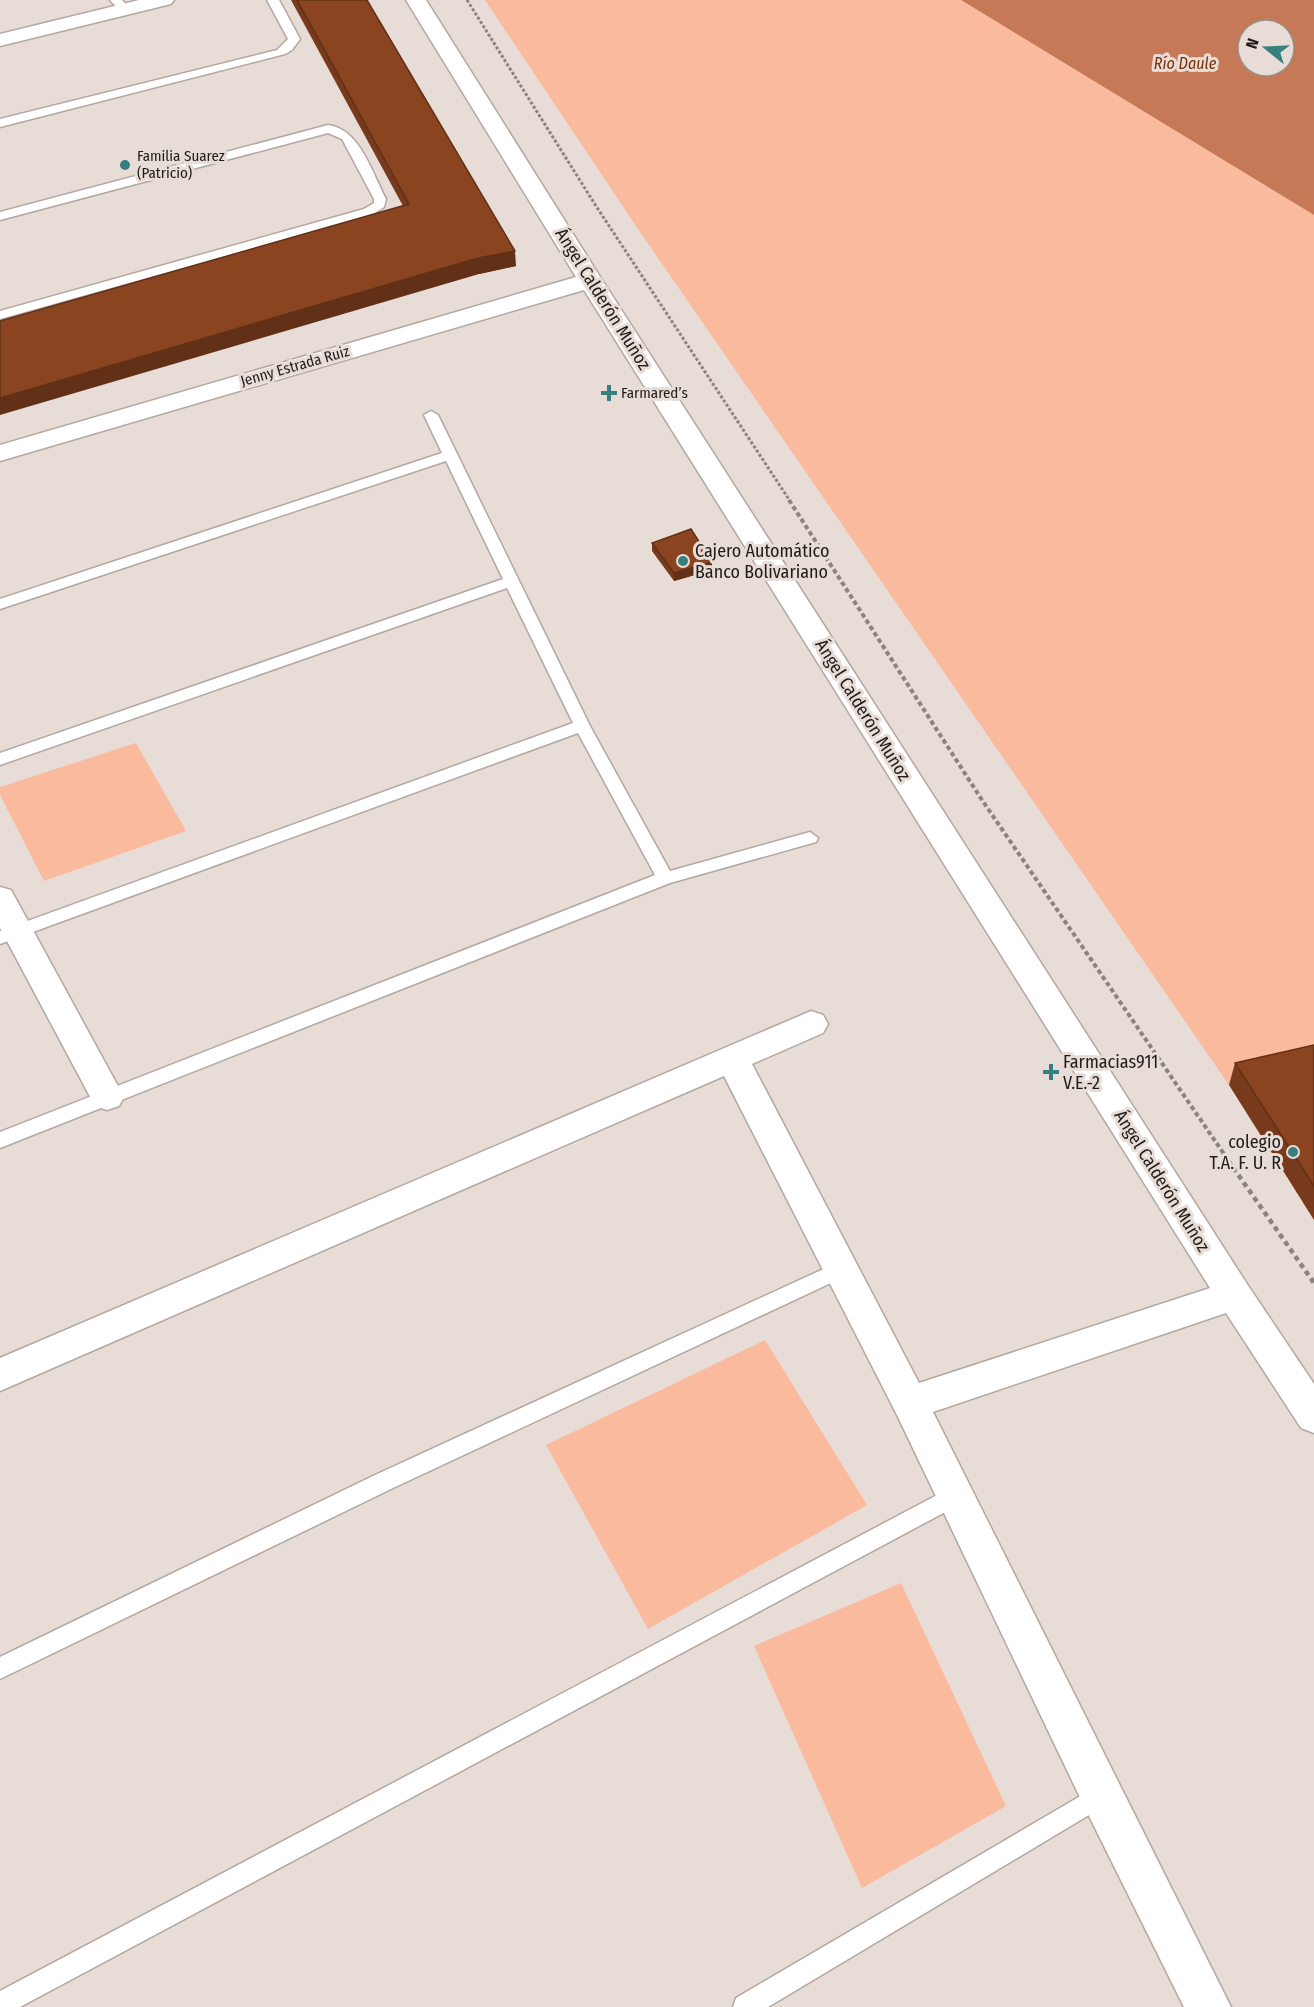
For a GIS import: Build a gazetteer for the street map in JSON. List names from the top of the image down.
{
  "streets": {
    "street": ["Ángel Calderón Muñoz", "Jenny Estrada Ruiz"]
  },
  "crossings": [
    ["Ángel Calderón Muñoz", "Jenny Estrada Ruiz"]
  ],
  "water": ["Río Daule"],
  "places": {
    "other": ["Familia Suarez (Patricio)", "Cajero Automático Banco Bolivariano", "colegio T.A. F. U. R"],
    "health": ["Farmared’s", "Farmacias911 V.E.-2"]
  },
  "north": "left"
}
